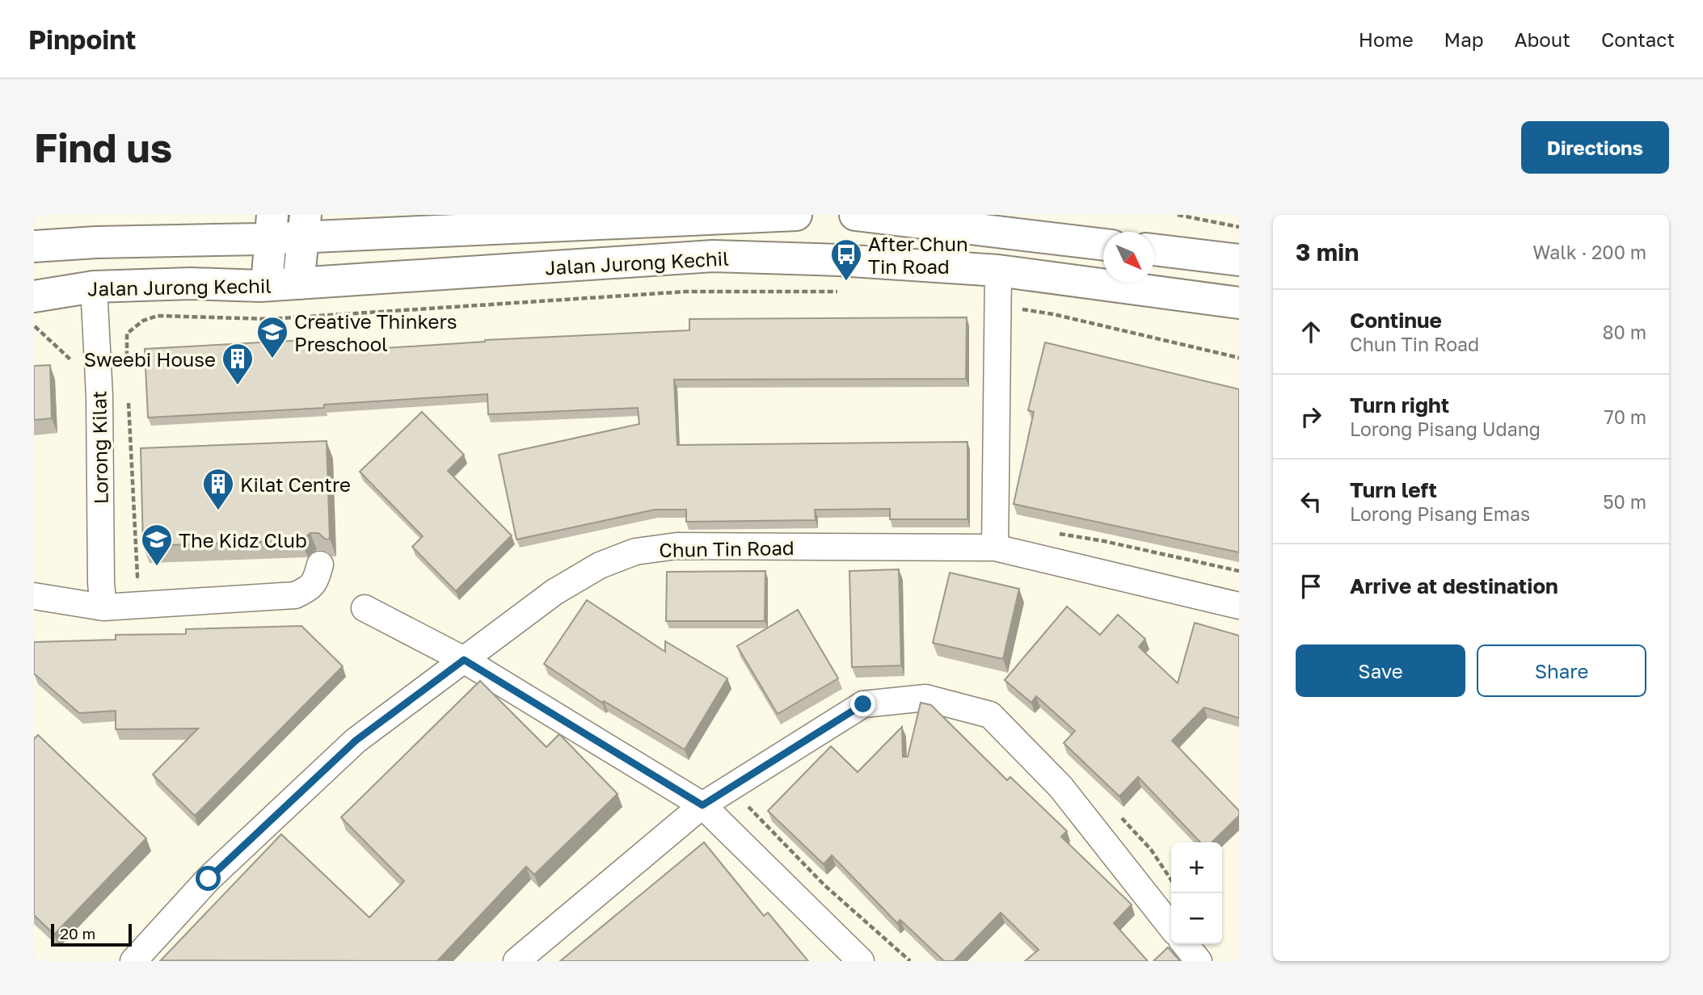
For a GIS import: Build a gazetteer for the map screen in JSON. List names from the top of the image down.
{
  "streets": {
    "main road": ["Jalan Jurong Kechil"],
    "street": ["Lorong Kilat", "Chun Tin Road"]
  },
  "crossings": [
    ["Jalan Jurong Kechil", "Lorong Kilat"]
  ],
  "places": {
    "bus stop": ["After Chun Tin Road"],
    "school or university": ["Creative Thinkers Preschool", "The Kidz Club"],
    "building": ["Sweebi House", "Kilat Centre"]
  },
  "scale_bar": "20 m",
  "north": "bottom right",
  "page": {
    "header": "Pinpoint",
    "nav": [
      "Home",
      "Map",
      "About",
      "Contact"
    ],
    "buttons": [
      "Directions",
      ["Save", "Share"]
    ],
    "title": "Find us",
    "heading": ["3 min", "Walk · 200 m"],
    "list": [
      ["Continue", "Chun Tin Road", "80 m"],
      ["Turn right", "Lorong Pisang Udang", "70 m"],
      ["Turn left", "Lorong Pisang Emas", "50 m"],
      "Arrive at destination"
    ],
    "map_buttons": ["+", "−"],
    "scale": "20 m"
  }
}
